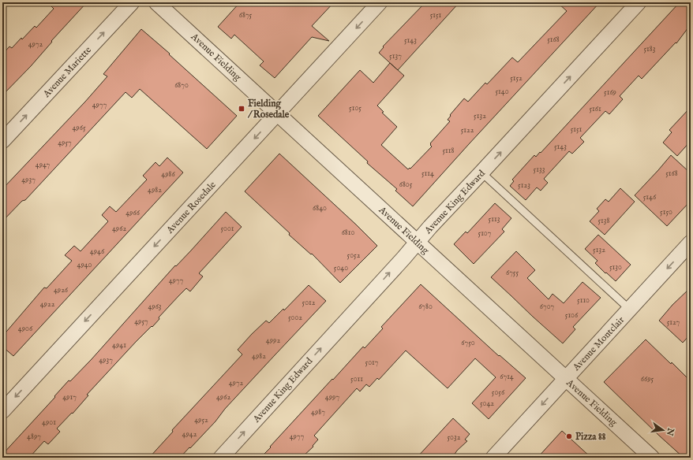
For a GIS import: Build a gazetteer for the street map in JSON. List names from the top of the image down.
{
  "streets": {
    "street": [
      "Avenue Fielding",
      "Avenue Mariette",
      "Avenue King Edward",
      "Avenue Rosedale",
      "Avenue Montclair"
    ]
  },
  "crossings": [
    ["Avenue Fielding", "Avenue King Edward"],
    ["Avenue Fielding", "Avenue Rosedale"],
    ["Avenue Fielding", "Avenue Montclair"]
  ],
  "one_way": [
    "Avenue Mariette",
    "Avenue King Edward",
    "Avenue Rosedale",
    "Avenue Montclair"
  ],
  "places": {
    "transit": ["Fielding / Rosedale"],
    "other": ["Pizza 88"]
  },
  "house_numbers": [
    "6875",
    "5151",
    "5168",
    "5143",
    "4972",
    "5183",
    "5137",
    "5152",
    "6870",
    "5140",
    "5169",
    "4977",
    "5105",
    "5161",
    "5132",
    "4965",
    "5151",
    "5122",
    "4957",
    "5143",
    "5118",
    "4947",
    "5133",
    "5114",
    "5168",
    "4986",
    "4937",
    "6805",
    "5123",
    "4982",
    "5146",
    "6840",
    "5150",
    "4966",
    "5113",
    "5138",
    "4962",
    "5001",
    "6810",
    "5107",
    "5132",
    "4946",
    "5052",
    "4940",
    "5130",
    "5040",
    "6755",
    "4977",
    "4926",
    "5110",
    "5012",
    "4922",
    "4963",
    "6780",
    "6707",
    "5106",
    "5002",
    "4957",
    "5127",
    "4906",
    "4992",
    "6750",
    "4941",
    "4982",
    "4937",
    "5017",
    "6714",
    "5011",
    "6695",
    "4972",
    "5056",
    "4917",
    "4962",
    "4997",
    "5042",
    "4987",
    "4952",
    "4901",
    "4942",
    "4897",
    "4977",
    "5032"
  ],
  "north": "right"
}
